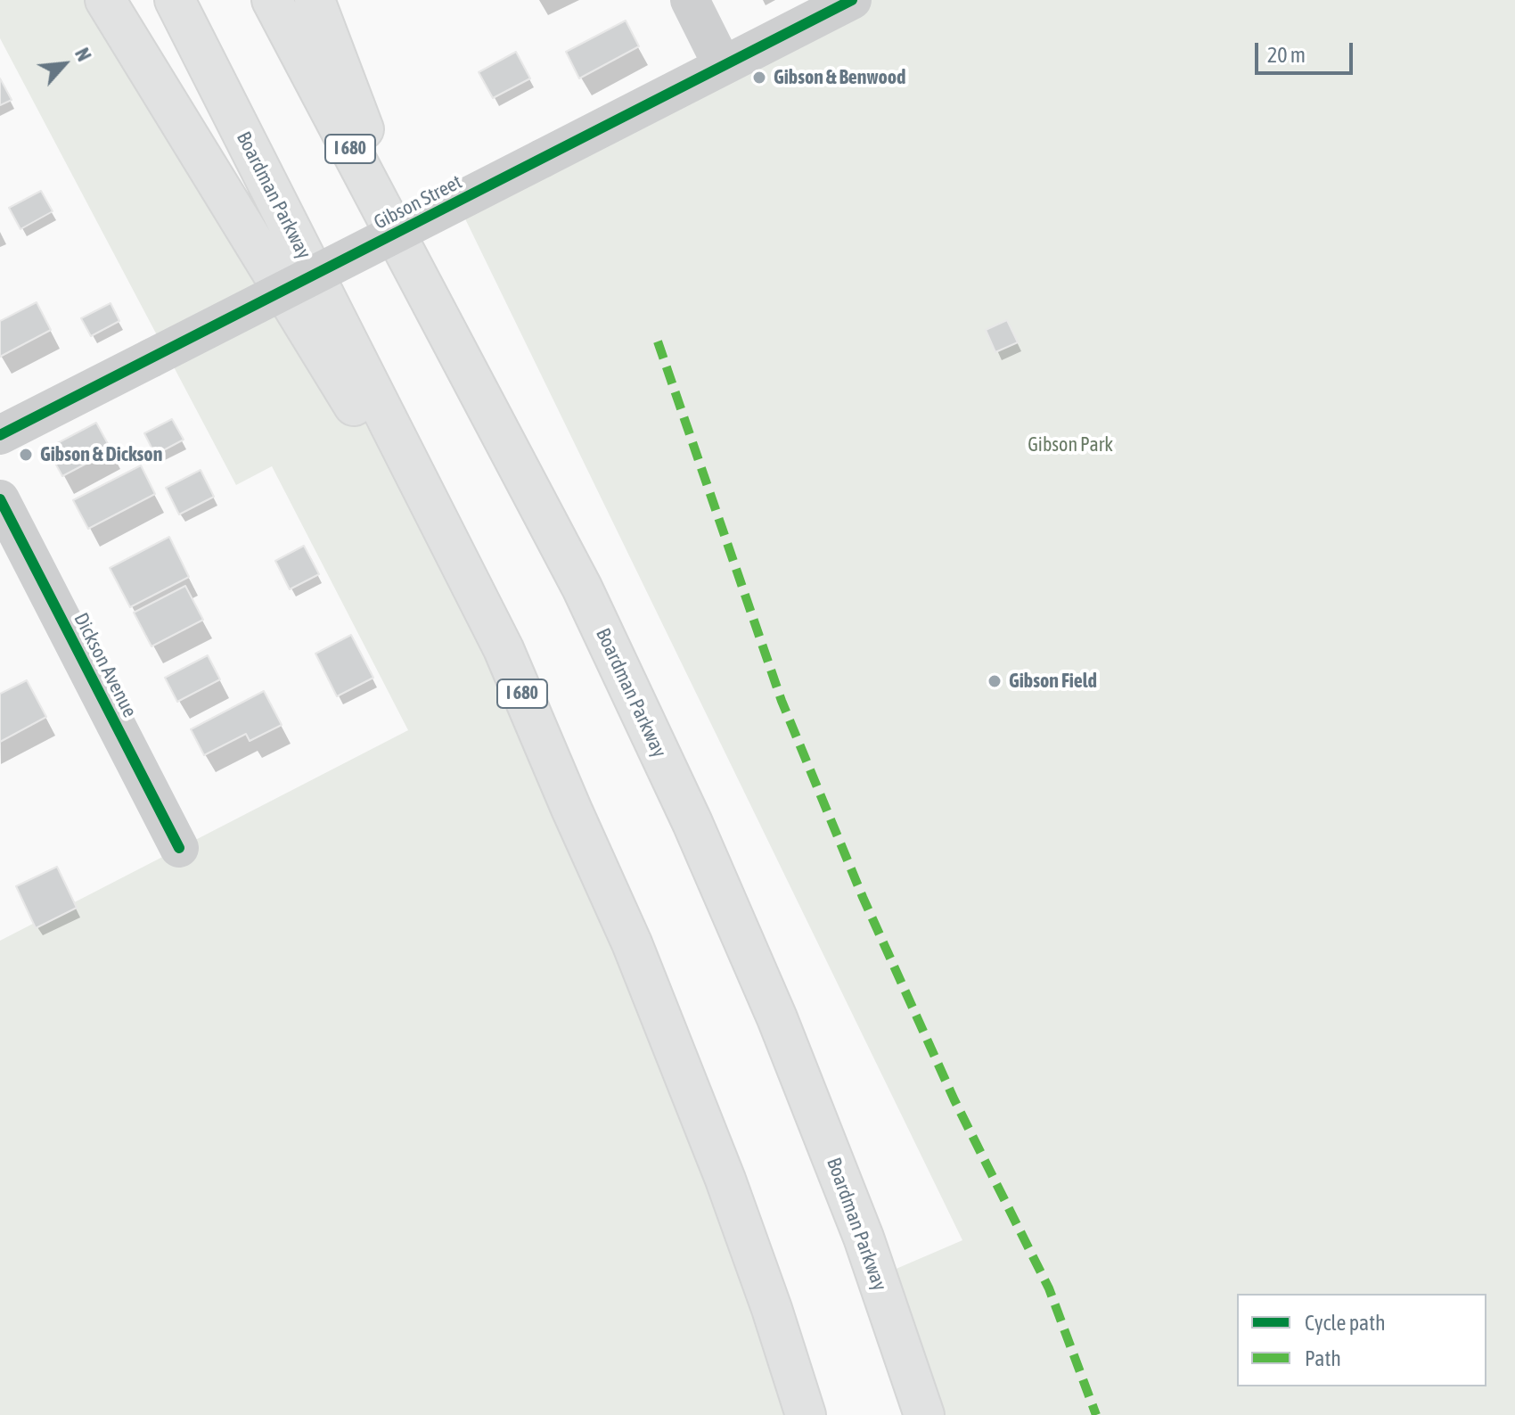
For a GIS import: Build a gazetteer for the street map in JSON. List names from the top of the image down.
{
  "streets": {
    "highway": ["I 680", "Boardman Parkway"],
    "street": ["Gibson Street", "Dickson Avenue"]
  },
  "parks": ["Gibson Park"],
  "places": ["Gibson & Benwood", "Gibson & Dickson", "Gibson Field"],
  "legend": ["Cycle path", "Path"],
  "scale_bar": "20 m",
  "north": "top right"
}
